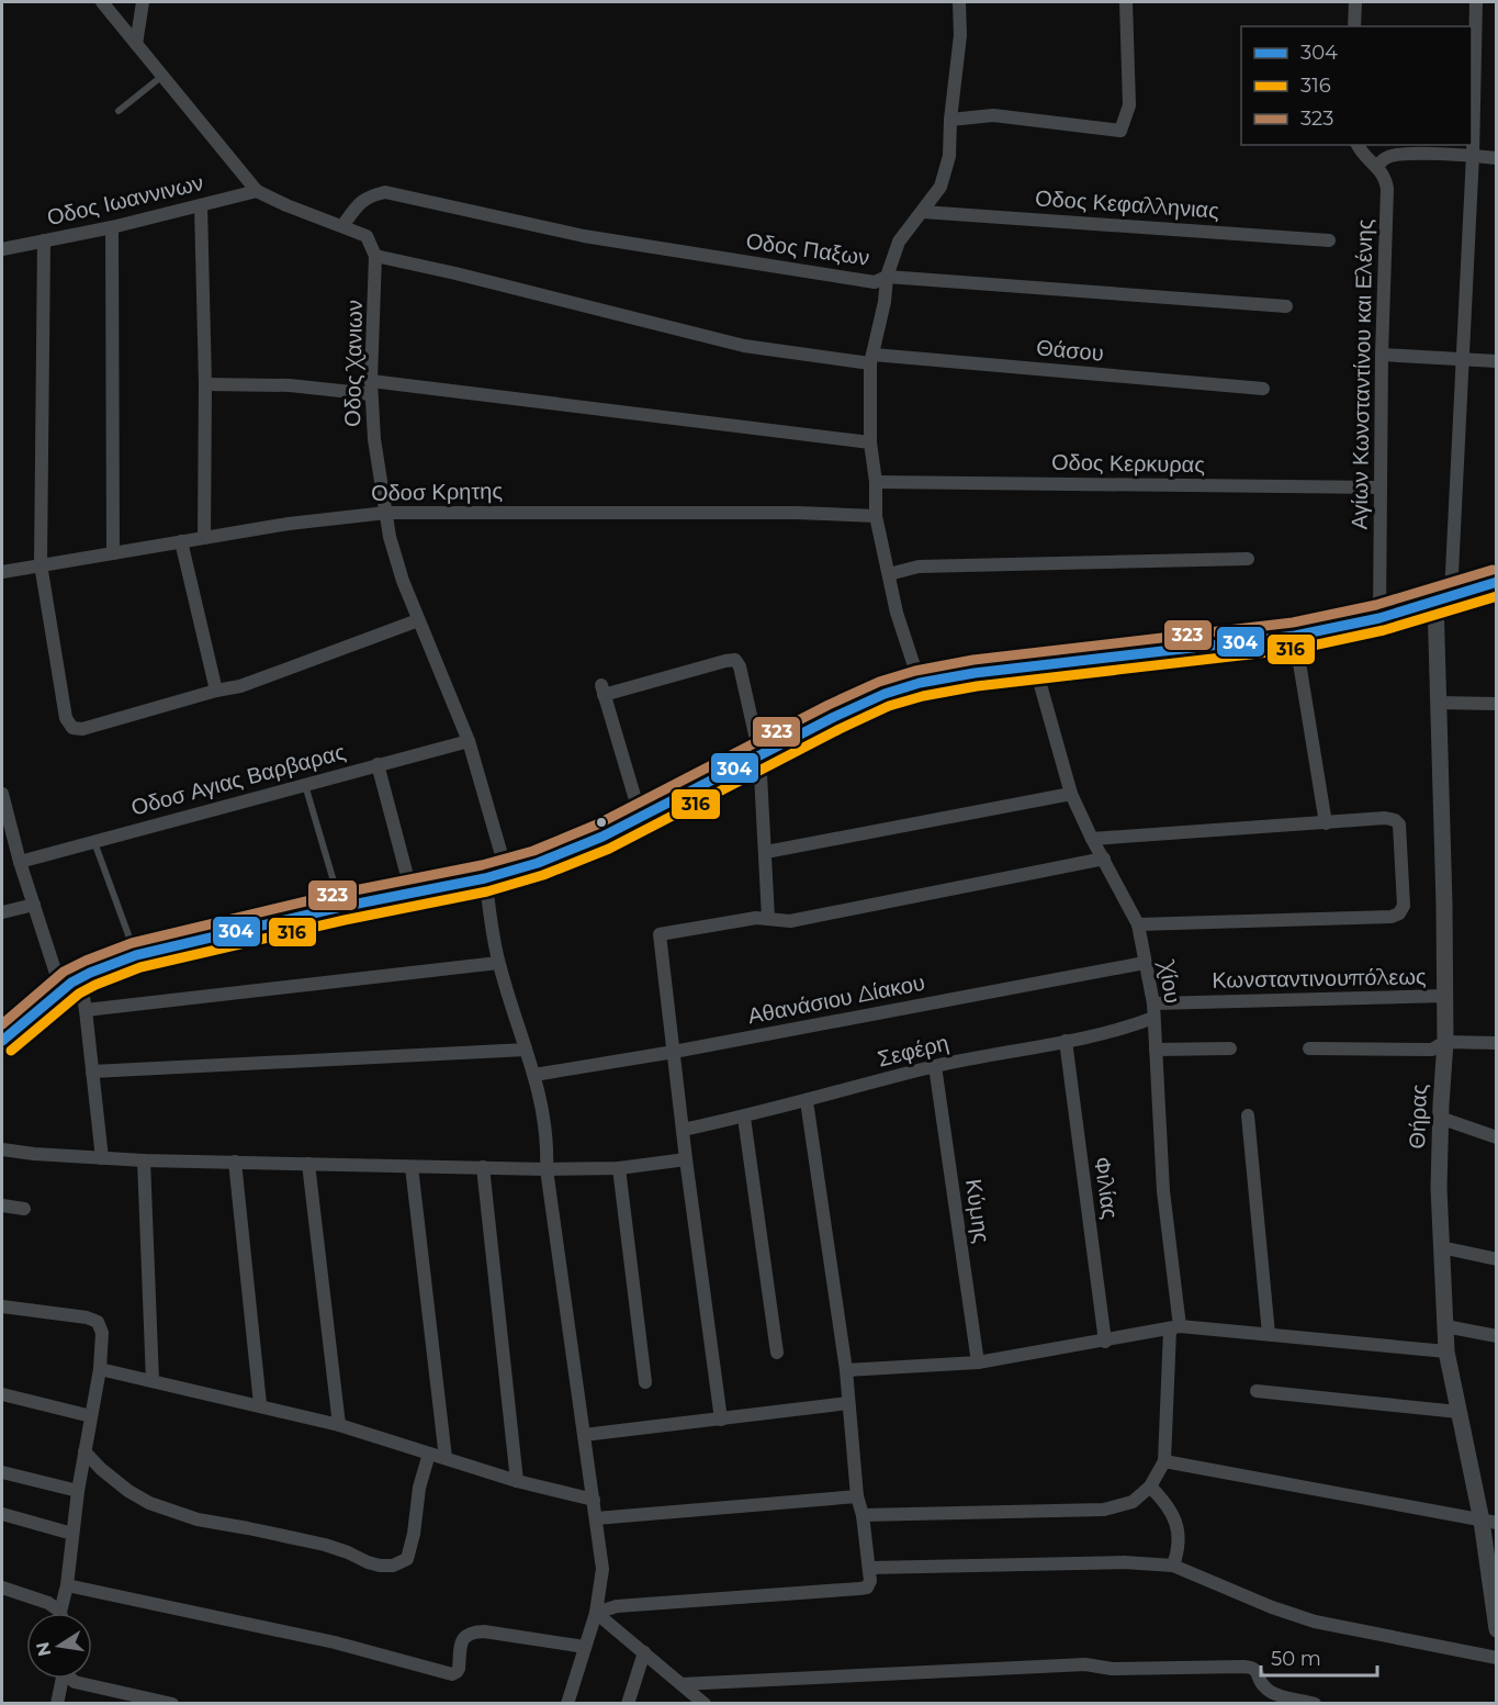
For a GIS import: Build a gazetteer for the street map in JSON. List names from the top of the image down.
{
  "streets": {
    "street": [
      "Οδος Ιωαννινων",
      "Οδος Κεφαλληνιας",
      "Οδος Παξων",
      "Θάσου",
      "Οδος Χανιων",
      "Αγίων Κωνσταντίνου και Ελένης",
      "Οδος Κερκυρας",
      "Οδοσ Κρητης",
      "Οδοσ Αγιας Βαρβαρας",
      "Κωνσταντινουπόλεως",
      "Χίου",
      "Αθανάσιου Δίακου",
      "Σεφέρη",
      "Θήρας",
      "Φιλίας",
      "Κύμης"
    ]
  },
  "crossings": [
    ["Θάσου", "Οδος Χανιων"],
    ["Οδος Χανιων", "Οδοσ Κρητης"],
    ["Οδος Χανιων", "Οδοσ Αγιας Βαρβαρας"],
    ["Αγίων Κωνσταντίνου και Ελένης", "Οδος Κερκυρας"],
    ["Κωνσταντινουπόλεως", "Χίου"],
    ["Κωνσταντινουπόλεως", "Θήρας"],
    ["Χίου", "Αθανάσιου Δίακου"],
    ["Χίου", "Σεφέρη"],
    ["Σεφέρη", "Φιλίας"],
    ["Σεφέρη", "Κύμης"]
  ],
  "lines": ["transit line 323", "transit line 304", "transit line 316"],
  "legend": ["304", "316", "323"],
  "scale_bar": "50 m",
  "north": "left"
}
